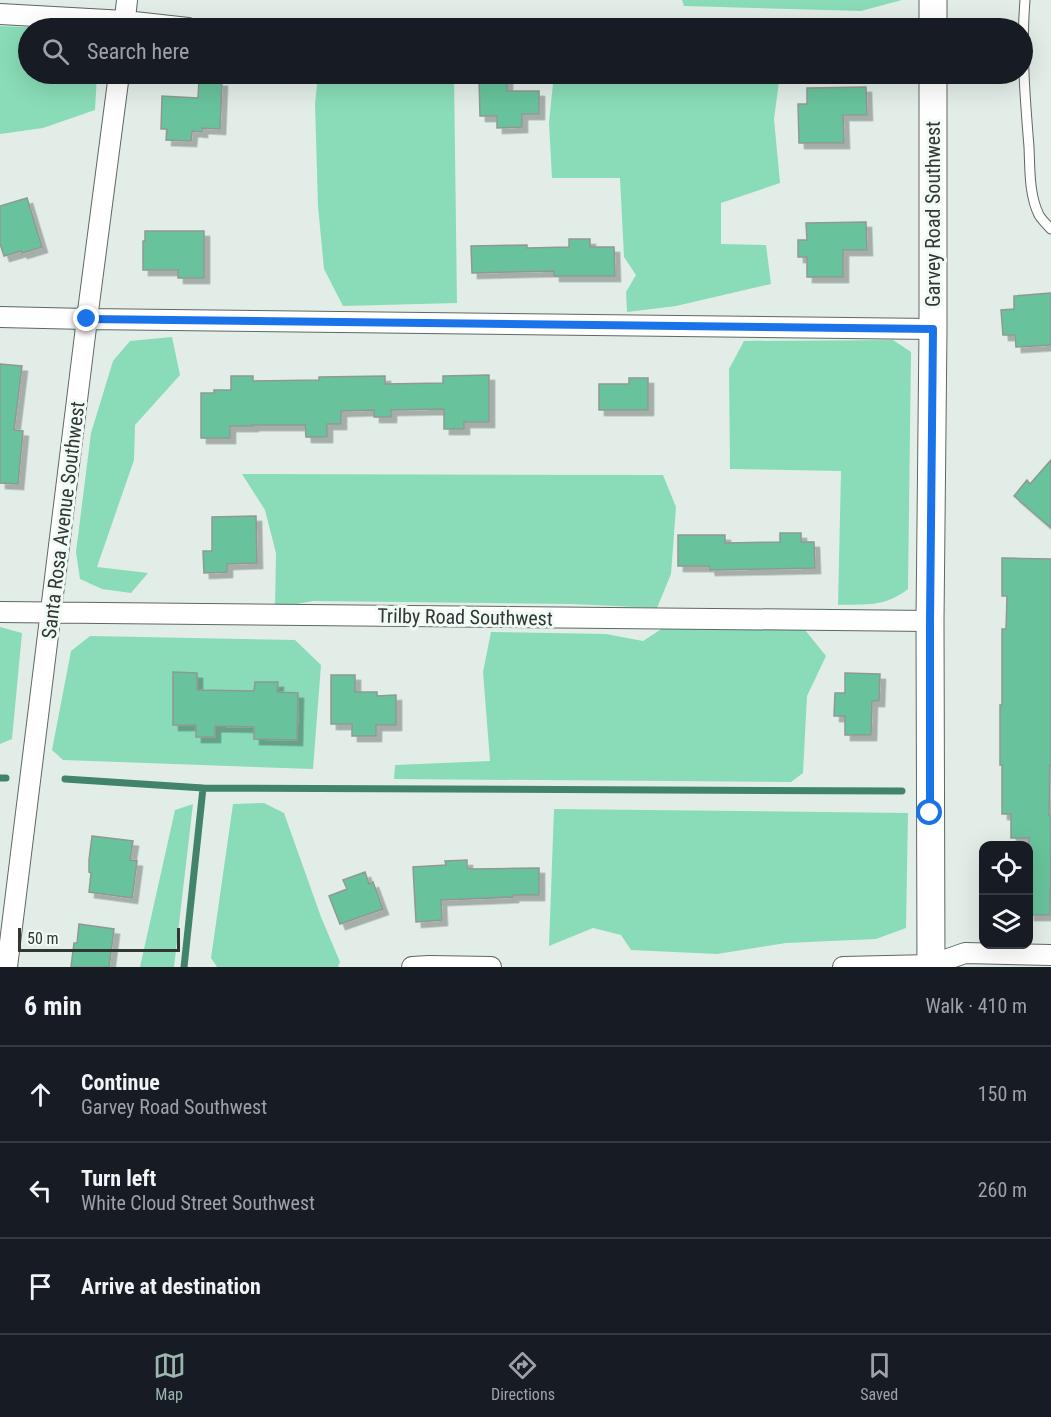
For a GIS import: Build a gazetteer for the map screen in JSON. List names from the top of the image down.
{
  "streets": {
    "street": ["Garvey Road Southwest", "Santa Rosa Avenue Southwest", "Trilby Road Southwest"]
  },
  "crossings": [
    ["Garvey Road Southwest", "Trilby Road Southwest"],
    ["Santa Rosa Avenue Southwest", "Trilby Road Southwest"]
  ],
  "scale_bar": "50 m",
  "page": {
    "search": "Search here",
    "scale": "50 m",
    "heading": ["6 min", "Walk · 410 m"],
    "list": [
      ["Continue", "Garvey Road Southwest", "150 m"],
      ["Turn left", "White Cloud Street Southwest", "260 m"],
      "Arrive at destination"
    ],
    "nav": ["Map", "Directions", "Saved"]
  }
}
